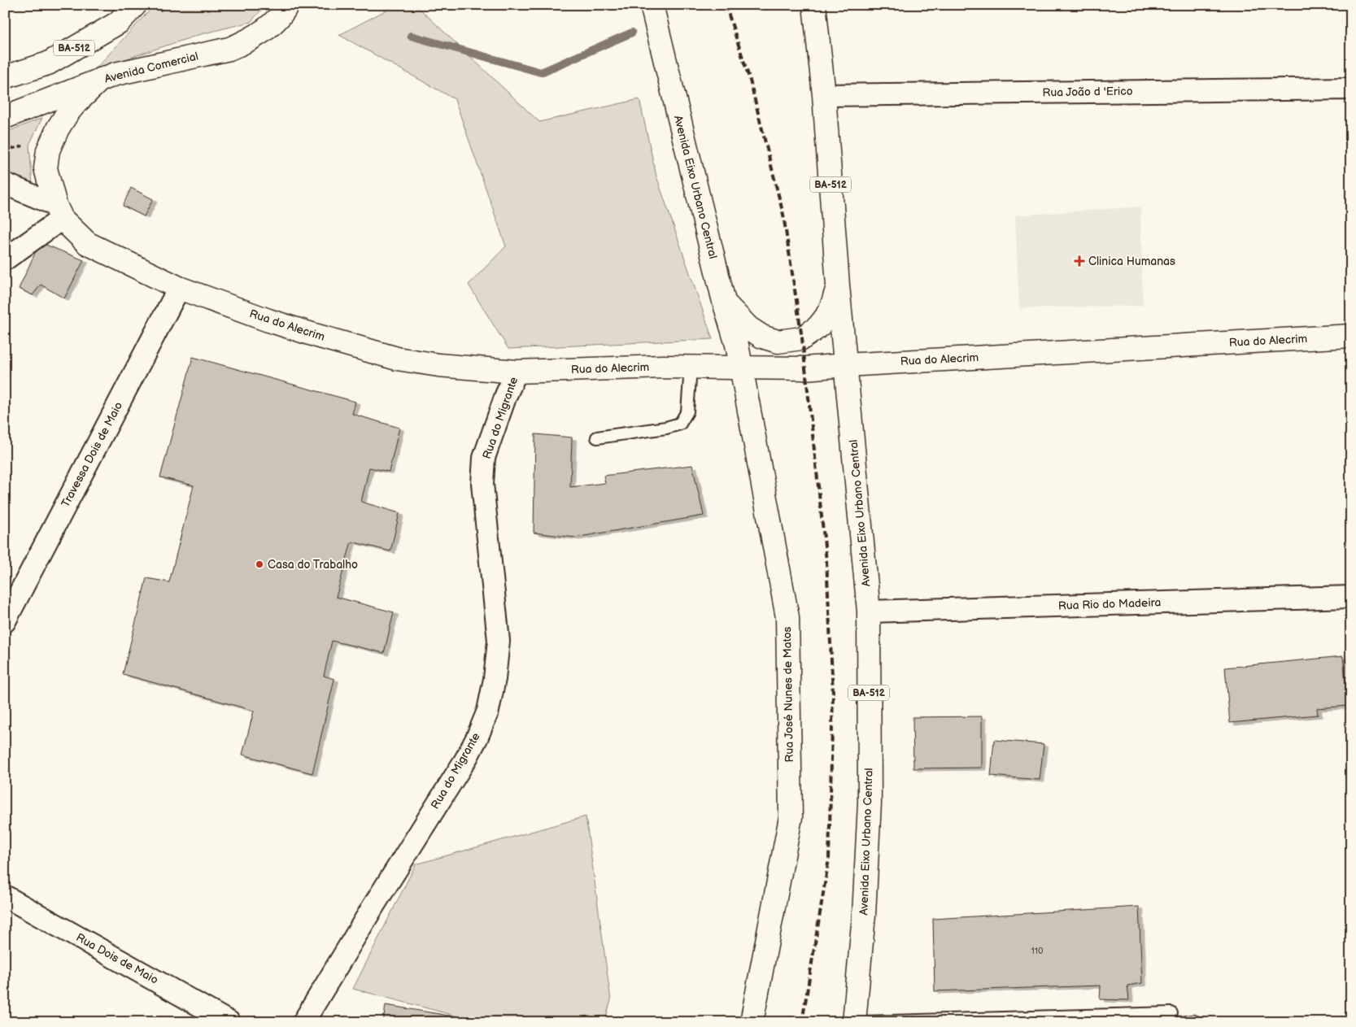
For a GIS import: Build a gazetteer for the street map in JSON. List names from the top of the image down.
{
  "streets": {
    "main road": [
      "BA-512",
      "Avenida Comercial",
      "Avenida Eixo Urbano Central",
      "Rua do Alecrim",
      "Rua José Nunes de Matos"
    ],
    "street": [
      "Rua João d 'Erico",
      "Rua do Migrante",
      "Travessa Dois de Maio",
      "Rua Rio do Madeira",
      "Rua Dois de Maio"
    ]
  },
  "crossings": [
    ["Rua João d 'Erico", "Avenida Eixo Urbano Central"],
    ["Avenida Eixo Urbano Central", "Rua do Alecrim"],
    ["Avenida Eixo Urbano Central", "Rua Rio do Madeira"],
    ["Avenida Eixo Urbano Central", "Rua José Nunes de Matos"],
    ["Rua do Alecrim", "Rua do Migrante"],
    ["Rua do Alecrim", "Travessa Dois de Maio"],
    ["Rua do Alecrim", "Rua José Nunes de Matos"]
  ],
  "places": {
    "health": ["Clinica Humanas"],
    "other": ["Casa do Trabalho"]
  },
  "house_numbers": ["110"]
}
